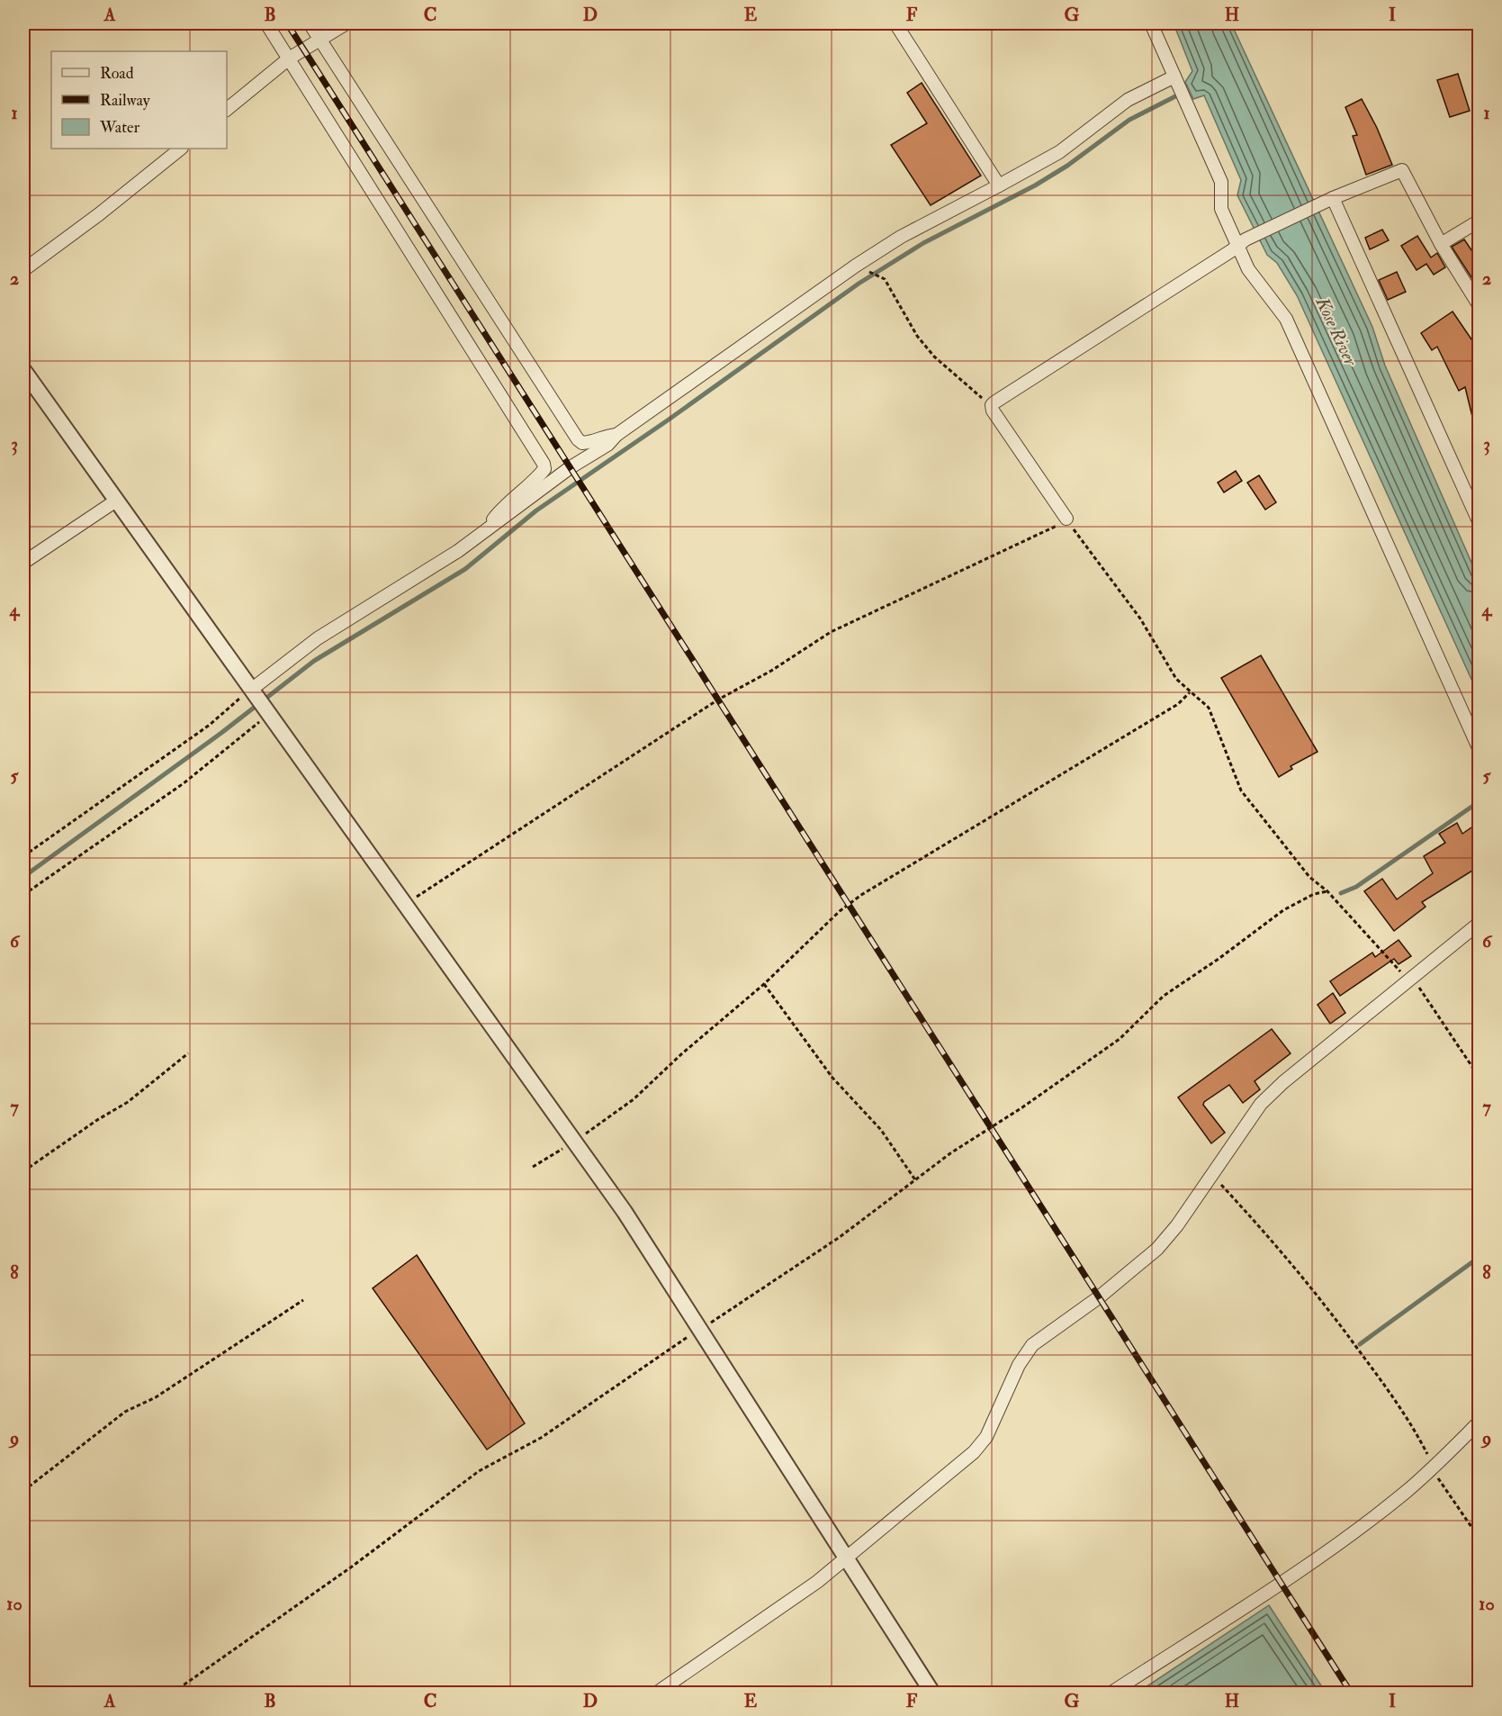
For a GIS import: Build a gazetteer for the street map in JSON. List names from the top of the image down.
{
  "water": ["Kose River"],
  "legend": ["Road", "Railway", "Water"],
  "grid": {
    "columns": [
      "A",
      "B",
      "C",
      "D",
      "E",
      "F",
      "G",
      "H",
      "I"
    ],
    "rows": [
      "1",
      "2",
      "3",
      "4",
      "5",
      "6",
      "7",
      "8",
      "9",
      "10"
    ]
  }
}
